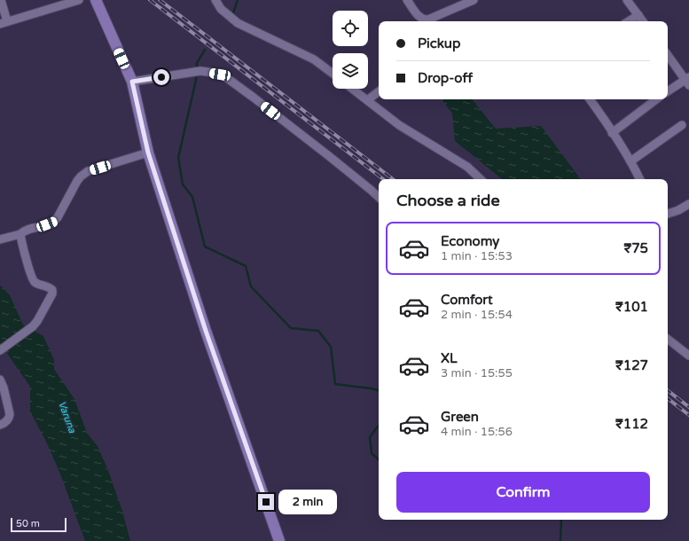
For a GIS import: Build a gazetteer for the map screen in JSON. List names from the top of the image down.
{
  "water": ["Varuna"],
  "scale_bar": "50 m",
  "page": {
    "banner": ["Pickup", "Drop-off"],
    "heading": "Choose a ride",
    "list": [
      {
        "name": "Economy",
        "note": "1 min · 15:53",
        "value": "₹75"
      },
      {
        "name": "Comfort",
        "note": "2 min · 15:54",
        "value": "₹101"
      },
      {
        "name": "XL",
        "note": "3 min · 15:55",
        "value": "₹127"
      },
      {
        "name": "Green",
        "note": "4 min · 15:56",
        "value": "₹112"
      }
    ],
    "buttons": "Confirm",
    "bubble": "2 min",
    "scale": "50 m"
  }
}
